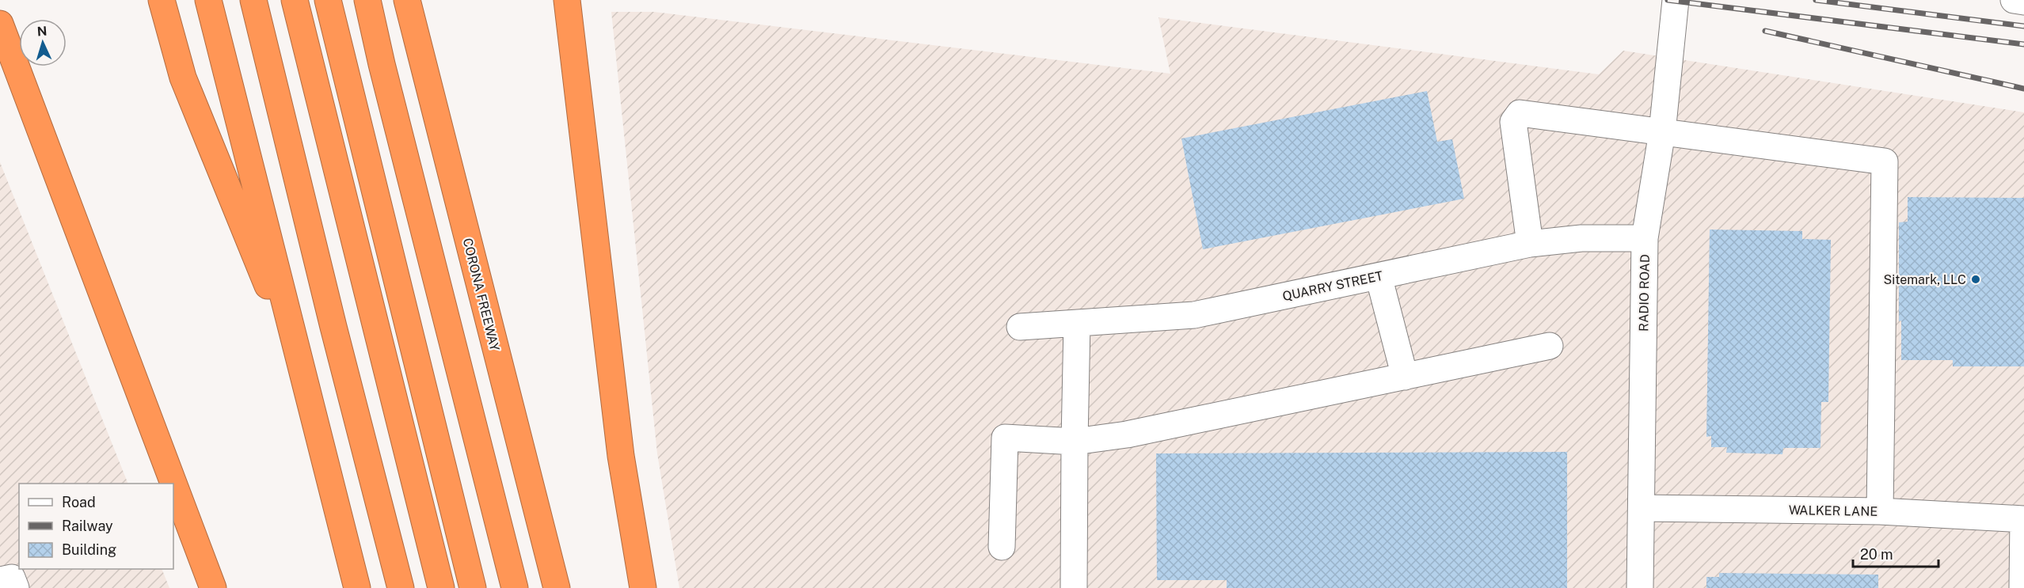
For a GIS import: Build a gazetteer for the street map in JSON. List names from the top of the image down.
{
  "streets": {
    "highway": ["CORONA FREEWAY"],
    "street": ["QUARRY STREET", "RADIO ROAD", "WALKER LANE"]
  },
  "crossings": [
    ["QUARRY STREET", "RADIO ROAD"],
    ["RADIO ROAD", "WALKER LANE"]
  ],
  "places": ["Sitemark, LLC"],
  "legend": ["Road", "Railway", "Building"],
  "scale_bar": "20 m",
  "north": "top"
}
